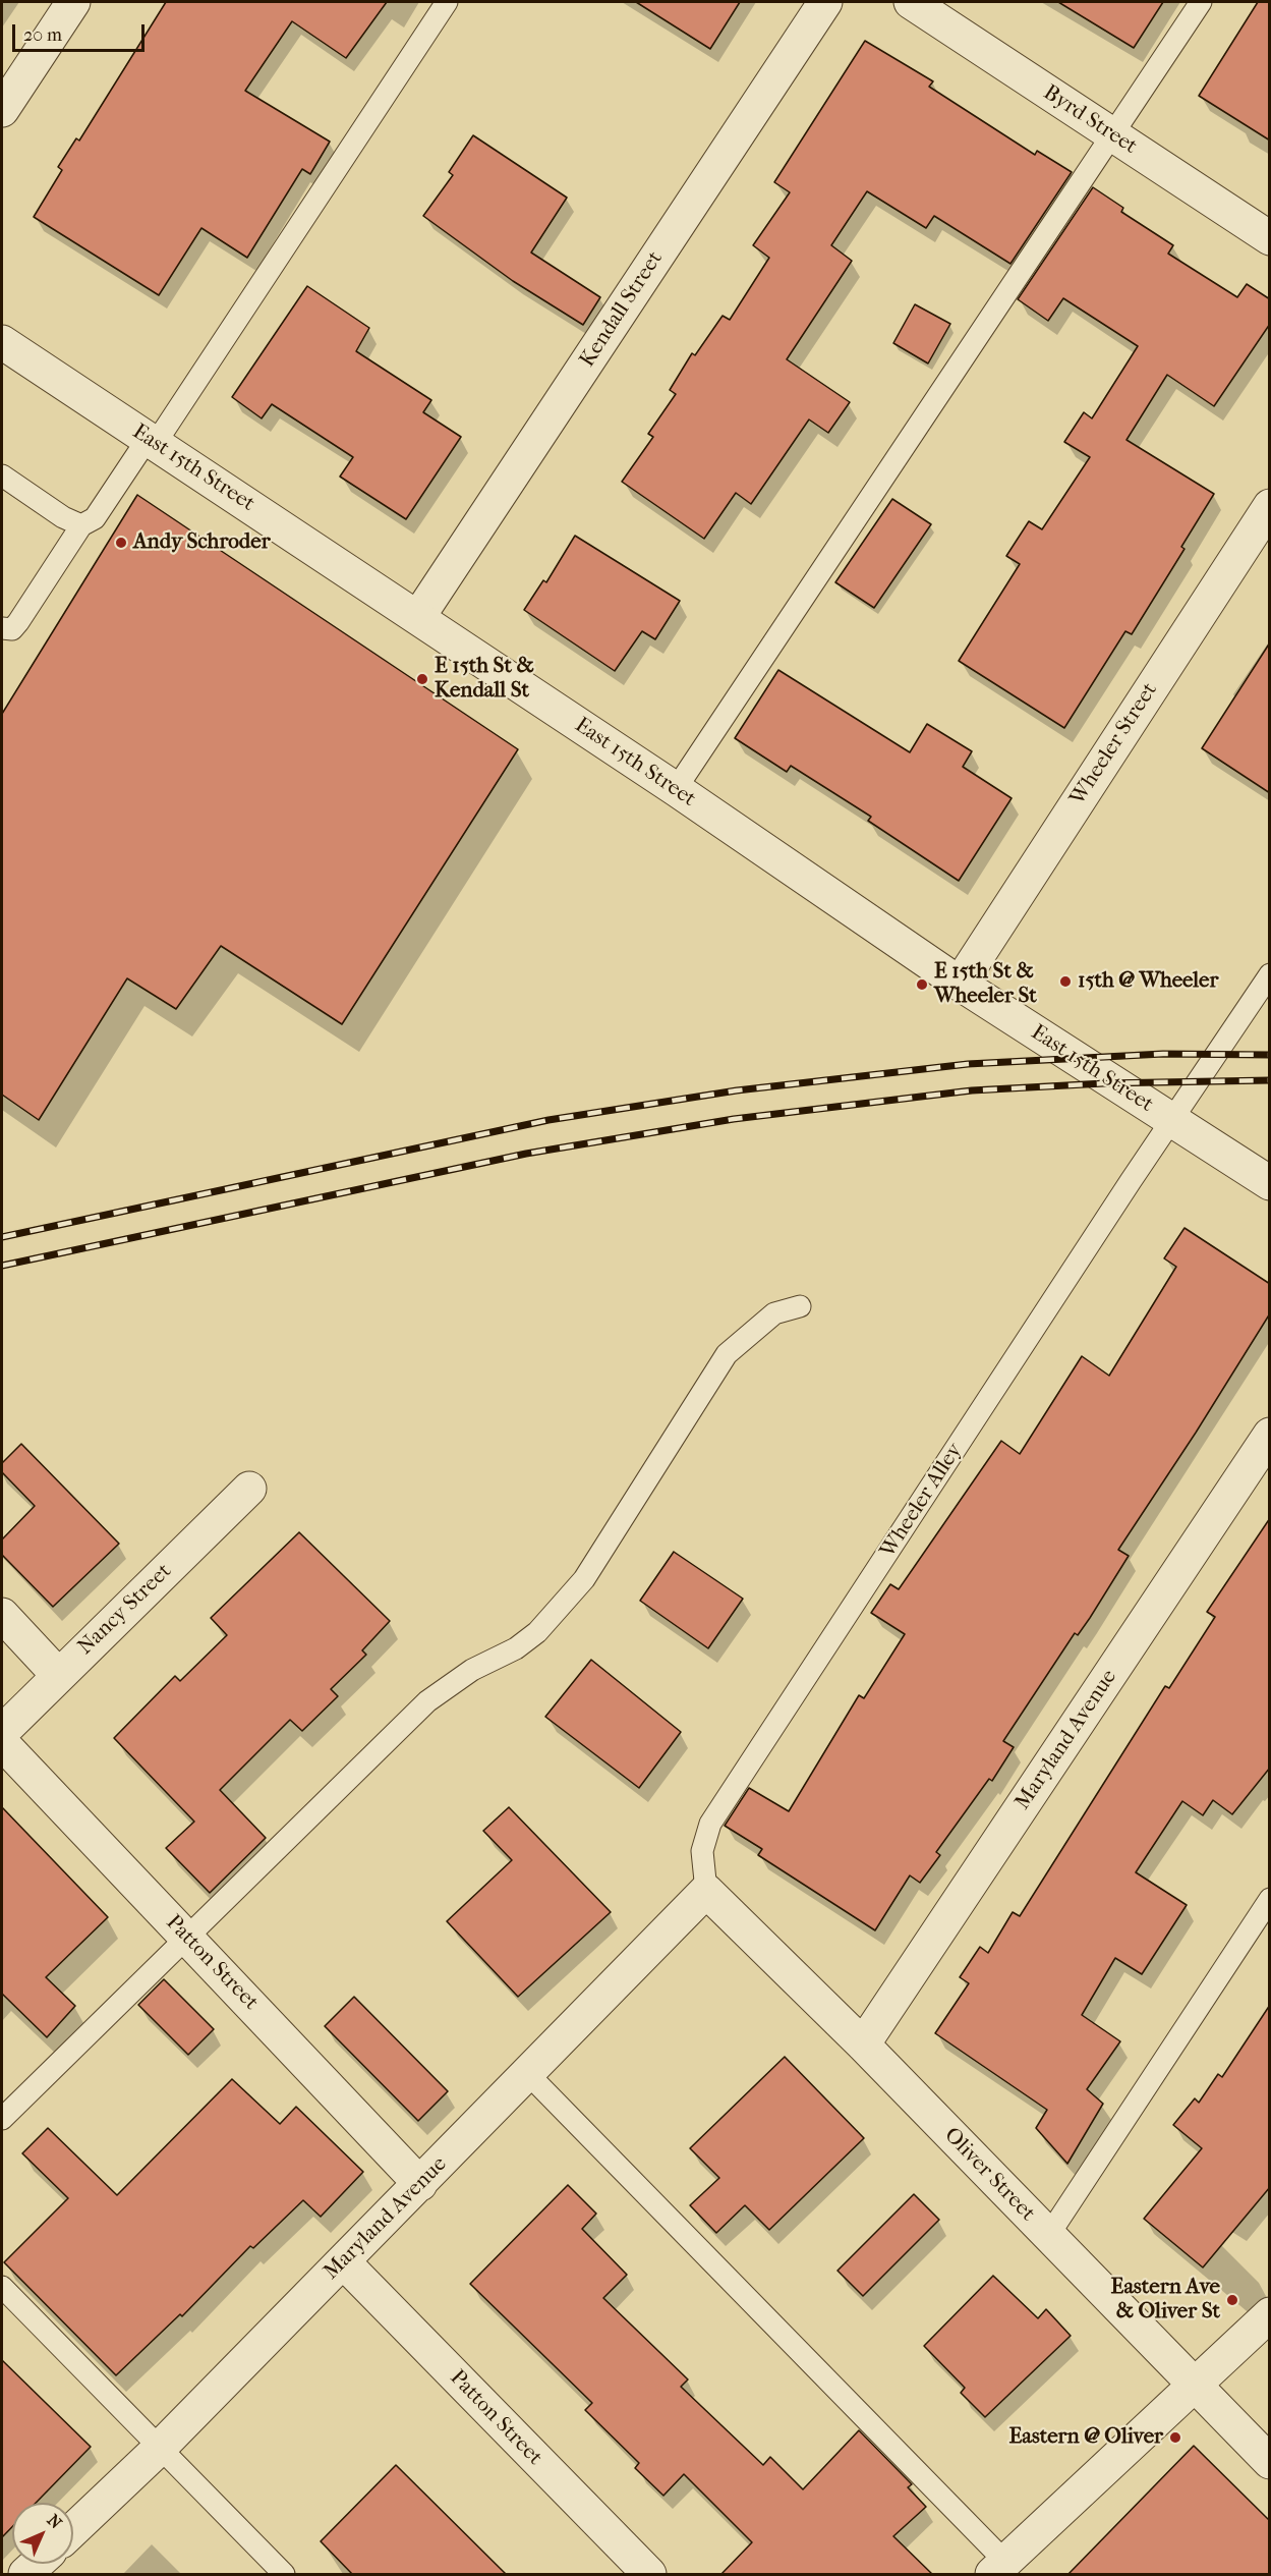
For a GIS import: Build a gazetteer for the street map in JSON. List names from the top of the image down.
{
  "streets": {
    "street": [
      "Byrd Street",
      "Kendall Street",
      "East 15th Street",
      "Wheeler Street",
      "Nancy Street",
      "Maryland Avenue",
      "Patton Street",
      "Oliver Street"
    ],
    "lane": ["Wheeler Alley"]
  },
  "crossings": [
    ["Kendall Street", "East 15th Street"],
    ["East 15th Street", "Wheeler Street"],
    ["East 15th Street", "Wheeler Alley"],
    ["Wheeler Alley", "Maryland Avenue"],
    ["Wheeler Alley", "Oliver Street"],
    ["Maryland Avenue", "Patton Street"],
    ["Maryland Avenue", "Oliver Street"]
  ],
  "places": [
    "Andy Schroder",
    "E 15th St & Kendall St",
    "15th @ Wheeler",
    "E 15th St & Wheeler St",
    "Eastern Ave & Oliver St",
    "Eastern @ Oliver"
  ],
  "scale_bar": "20 m",
  "north": "top right"
}
